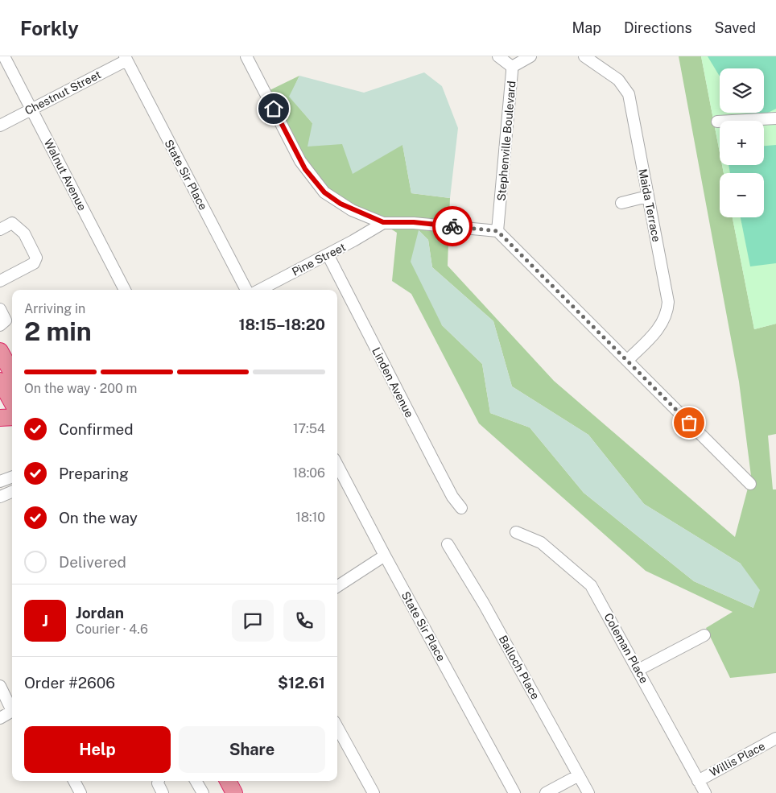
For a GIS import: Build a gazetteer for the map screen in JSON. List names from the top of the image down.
{
  "streets": {
    "street": [
      "Chestnut Street",
      "Stephenville Boulevard",
      "Walnut Avenue",
      "State Sir Place",
      "Maida Terrace",
      "Pine Street",
      "Linden Avenue",
      "Coleman Place",
      "Balloch Place",
      "Willis Place"
    ]
  },
  "crossings": [
    ["Chestnut Street", "Walnut Avenue"],
    ["Chestnut Street", "State Sir Place"],
    ["Pine Street", "Linden Avenue"],
    ["Coleman Place", "Willis Place"]
  ],
  "page": {
    "header": "Forkly",
    "nav": ["Map", "Directions", "Saved"],
    "map_buttons": ["+", "−"],
    "heading": ["2 min", "Arriving in", "18:15–18:20"],
    "panel": [
      "Jordan",
      "Courier · 4.6",
      "Order #2606",
      "$12.61"
    ],
    "bar": "On the way · 200 m",
    "list": [
      ["Confirmed", "17:54"],
      ["Preparing", "18:06"],
      ["On the way", "18:10"],
      "Delivered"
    ],
    "round": "J",
    "buttons": ["Help", "Share"]
  }
}
